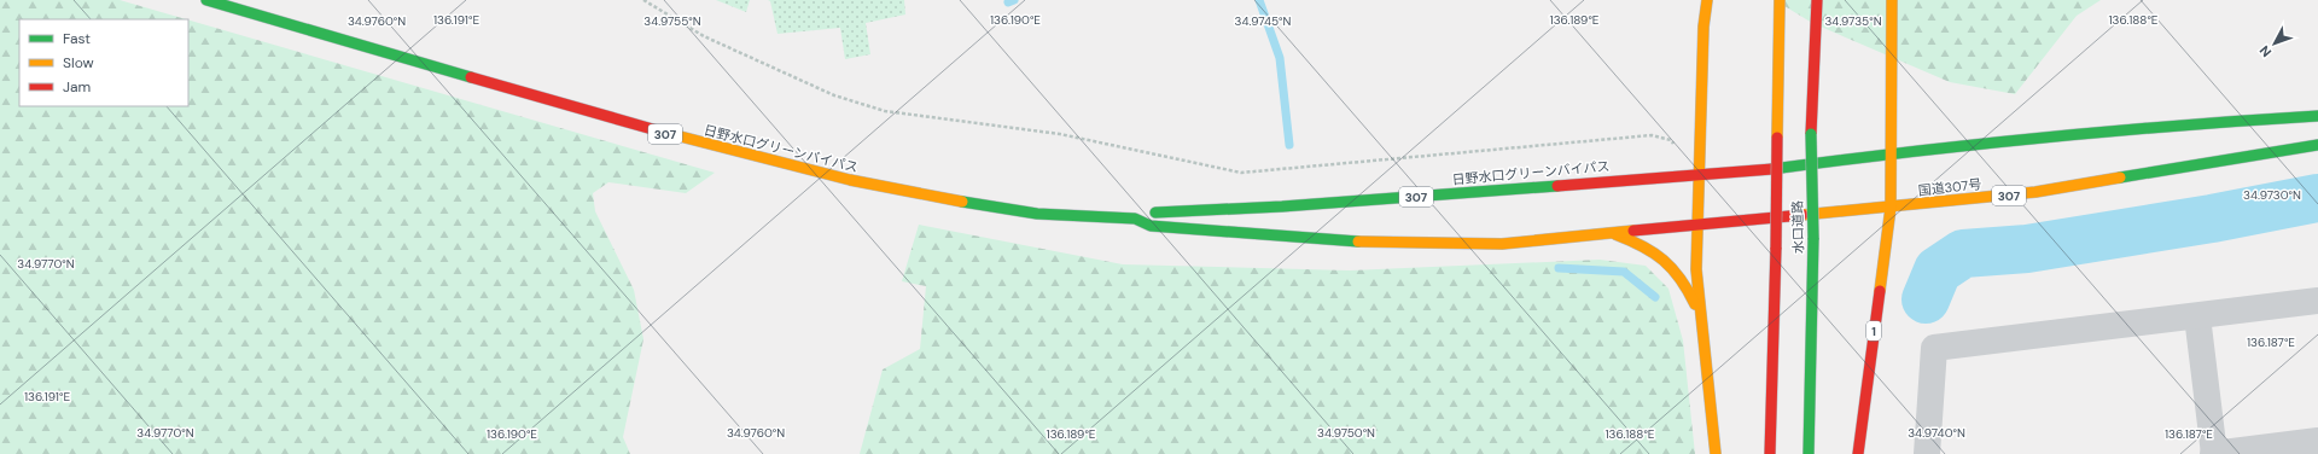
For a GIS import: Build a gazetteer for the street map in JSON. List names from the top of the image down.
{
  "streets": {
    "highway": [
      "307",
      "日野水口グリーンバイパス",
      "国道307号",
      "水口道路",
      "1"
    ]
  },
  "crossings": [
    ["307", "日野水口グリーンバイパス"],
    ["307", "1"],
    ["日野水口グリーンバイパス", "国道307号"],
    ["国道307号", "1"]
  ],
  "legend": ["Fast", "Slow", "Jam"],
  "north": "bottom left",
  "coordinates": [
    "136.191°E",
    "136.190°E",
    "136.189°E",
    "136.188°E",
    "34.9760°N",
    "34.9755°N",
    "34.9745°N",
    "34.9735°N",
    "34.9730°N",
    "34.9770°N",
    "136.187°E",
    "34.9750°N",
    "34.9740°N"
  ]
}
